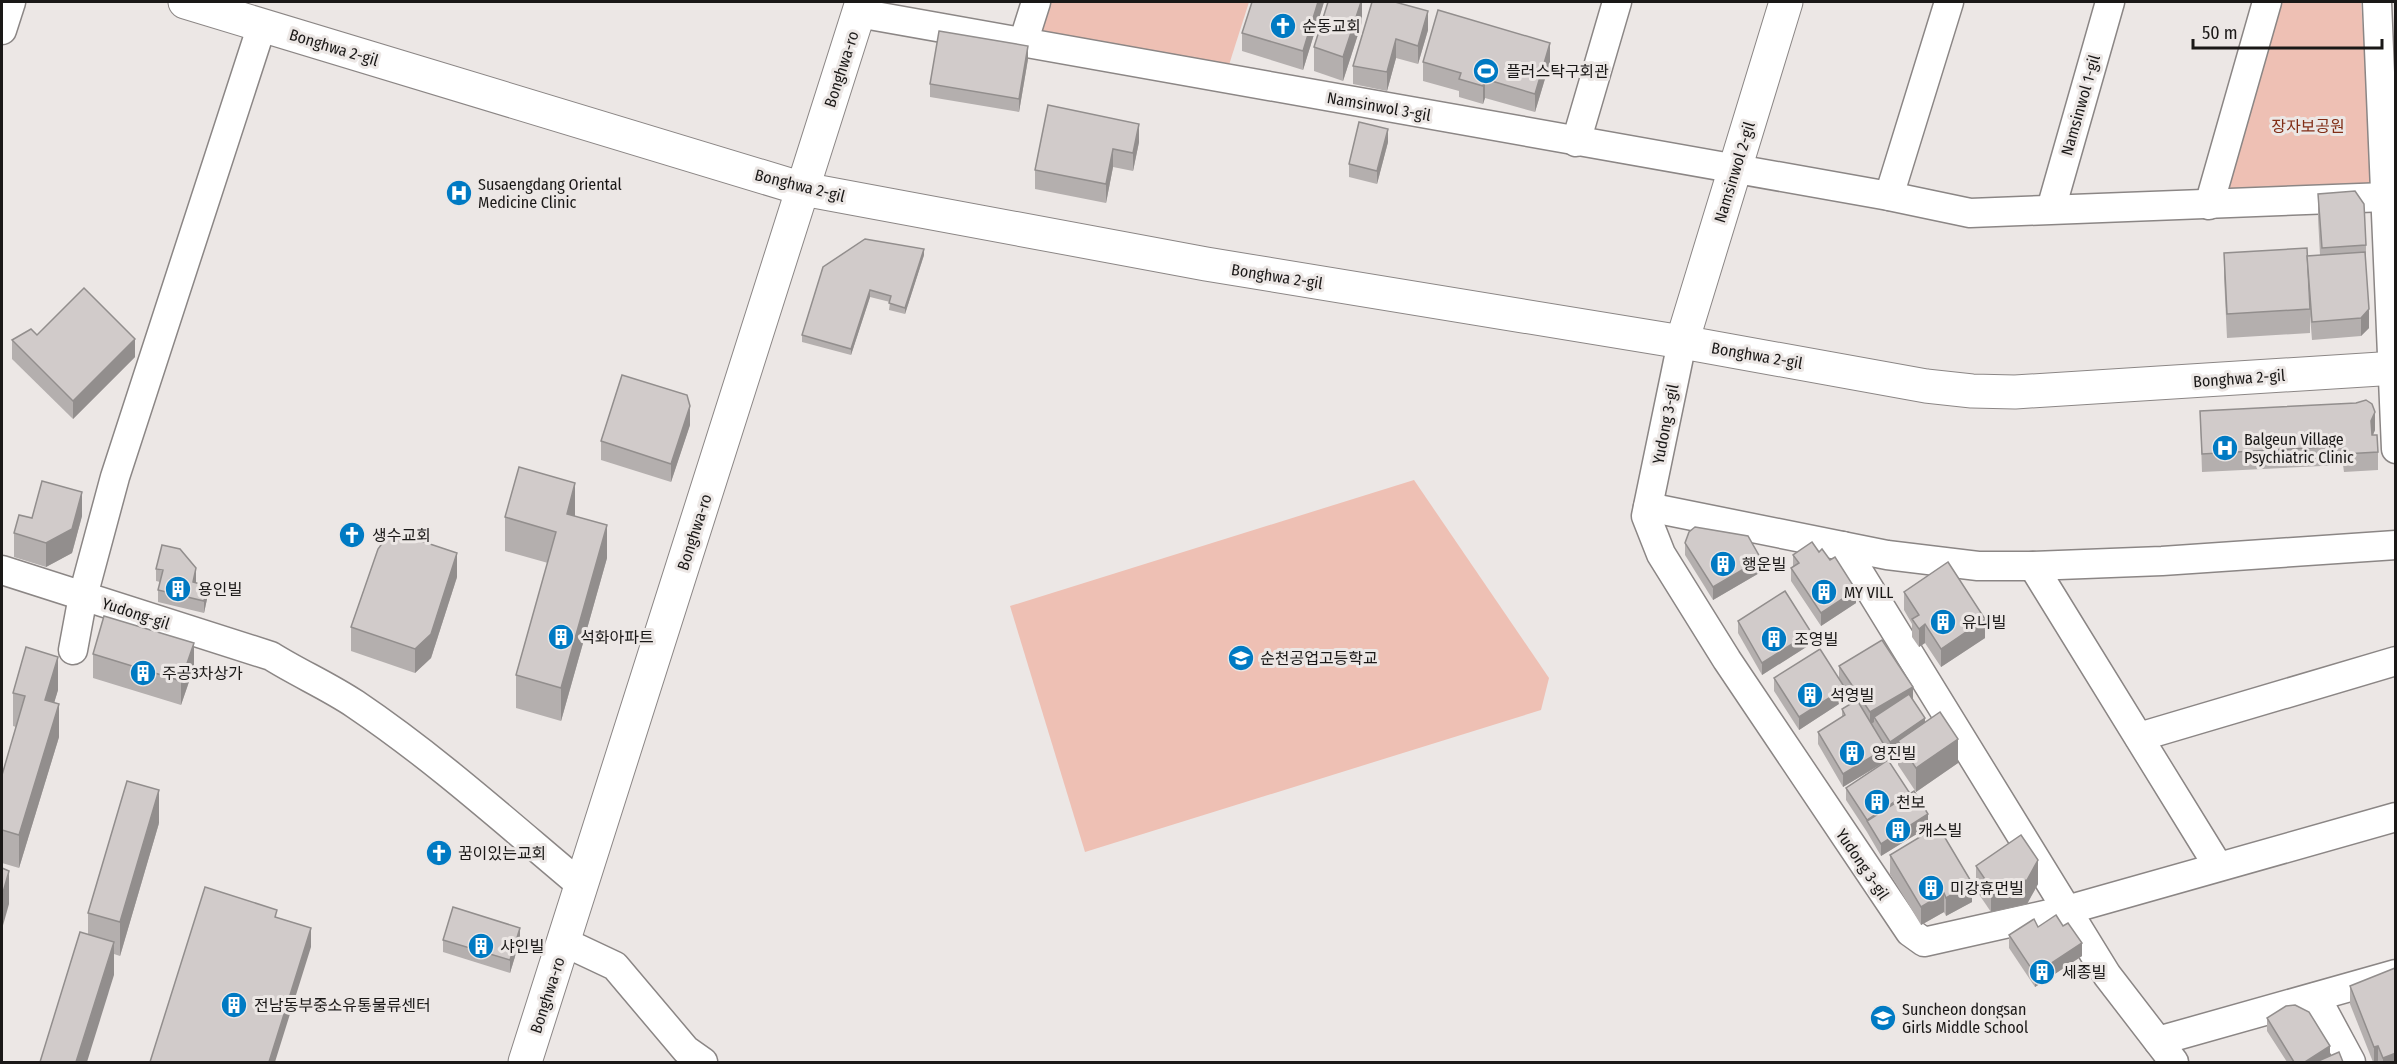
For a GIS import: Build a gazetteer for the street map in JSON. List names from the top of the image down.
{
  "streets": {
    "street": [
      "Bonghwa 2-gil",
      "Bonghwa-ro",
      "Namsinwol 1-gil",
      "Namsinwol 3-gil",
      "Namsinwol 2-gil",
      "Yudong 3-gil",
      "Yudong-gil"
    ]
  },
  "crossings": [
    ["Bonghwa 2-gil", "Bonghwa-ro"],
    ["Bonghwa 2-gil", "Namsinwol 2-gil"],
    ["Bonghwa 2-gil", "Yudong 3-gil"],
    ["Bonghwa-ro", "Namsinwol 3-gil"],
    ["Bonghwa-ro", "Yudong-gil"],
    ["Namsinwol 3-gil", "Namsinwol 2-gil"],
    ["Namsinwol 2-gil", "Yudong 3-gil"]
  ],
  "parks": ["장자보공원"],
  "places": {
    "church": ["순동교회", "생수교회", "꿈이있는교회"],
    "sports": ["플러스탁구회관"],
    "hospital": ["Susaengdang Oriental Medicine Clinic", "Balgeun Village Psychiatric Clinic"],
    "building": [
      "행운빌",
      "용인빌",
      "MY VILL",
      "유니빌",
      "석화아파트",
      "조영빌",
      "주공3차상가",
      "석영빌",
      "영진빌",
      "천보",
      "캐스빌",
      "미강휴먼빌",
      "샤인빌",
      "세종빌",
      "전남동부중소유통물류센터"
    ],
    "school or university": ["순천공업고등학교", "Suncheon dongsan Girls Middle School"]
  },
  "scale_bar": "50 m"
}
